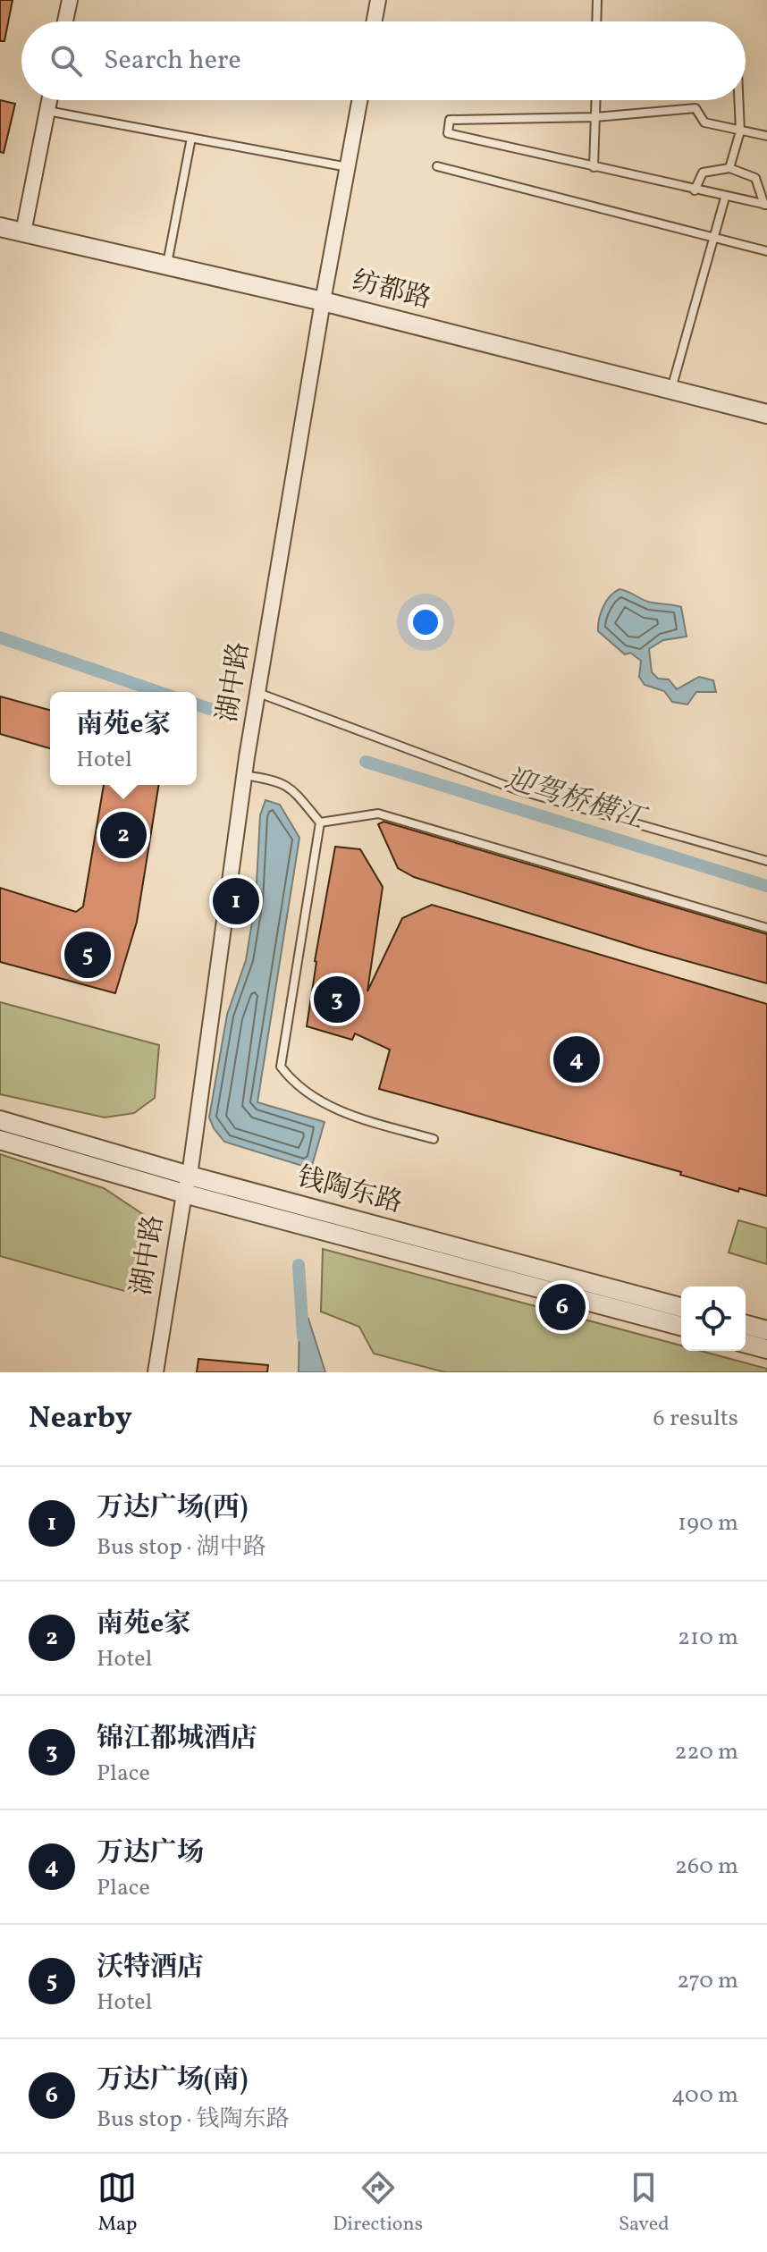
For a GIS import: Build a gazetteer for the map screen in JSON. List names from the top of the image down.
{
  "streets": {
    "street": ["纺都路", "湖中路", "钱陶东路"]
  },
  "crossings": [
    ["纺都路", "湖中路"],
    ["湖中路", "钱陶东路"]
  ],
  "water": ["迎驾桥横江"],
  "page": {
    "search": "Search here",
    "popup": ["南苑e家", "Hotel"],
    "pins": [
      "2",
      "1",
      "5",
      "3",
      "4",
      "6"
    ],
    "heading": ["Nearby", "6 results"],
    "list": [
      {
        "mark": "1",
        "name": "万达广场(西)",
        "note": "Bus stop · 湖中路",
        "value": "190 m"
      },
      {
        "mark": "2",
        "name": "南苑e家",
        "note": "Hotel",
        "value": "210 m"
      },
      {
        "mark": "3",
        "name": "锦江都城酒店",
        "note": "Place",
        "value": "220 m"
      },
      {
        "mark": "4",
        "name": "万达广场",
        "note": "Place",
        "value": "260 m"
      },
      {
        "mark": "5",
        "name": "沃特酒店",
        "note": "Hotel",
        "value": "270 m"
      },
      {
        "mark": "6",
        "name": "万达广场(南)",
        "note": "Bus stop · 钱陶东路",
        "value": "400 m"
      }
    ],
    "nav": ["Map", "Directions", "Saved"]
  }
}
